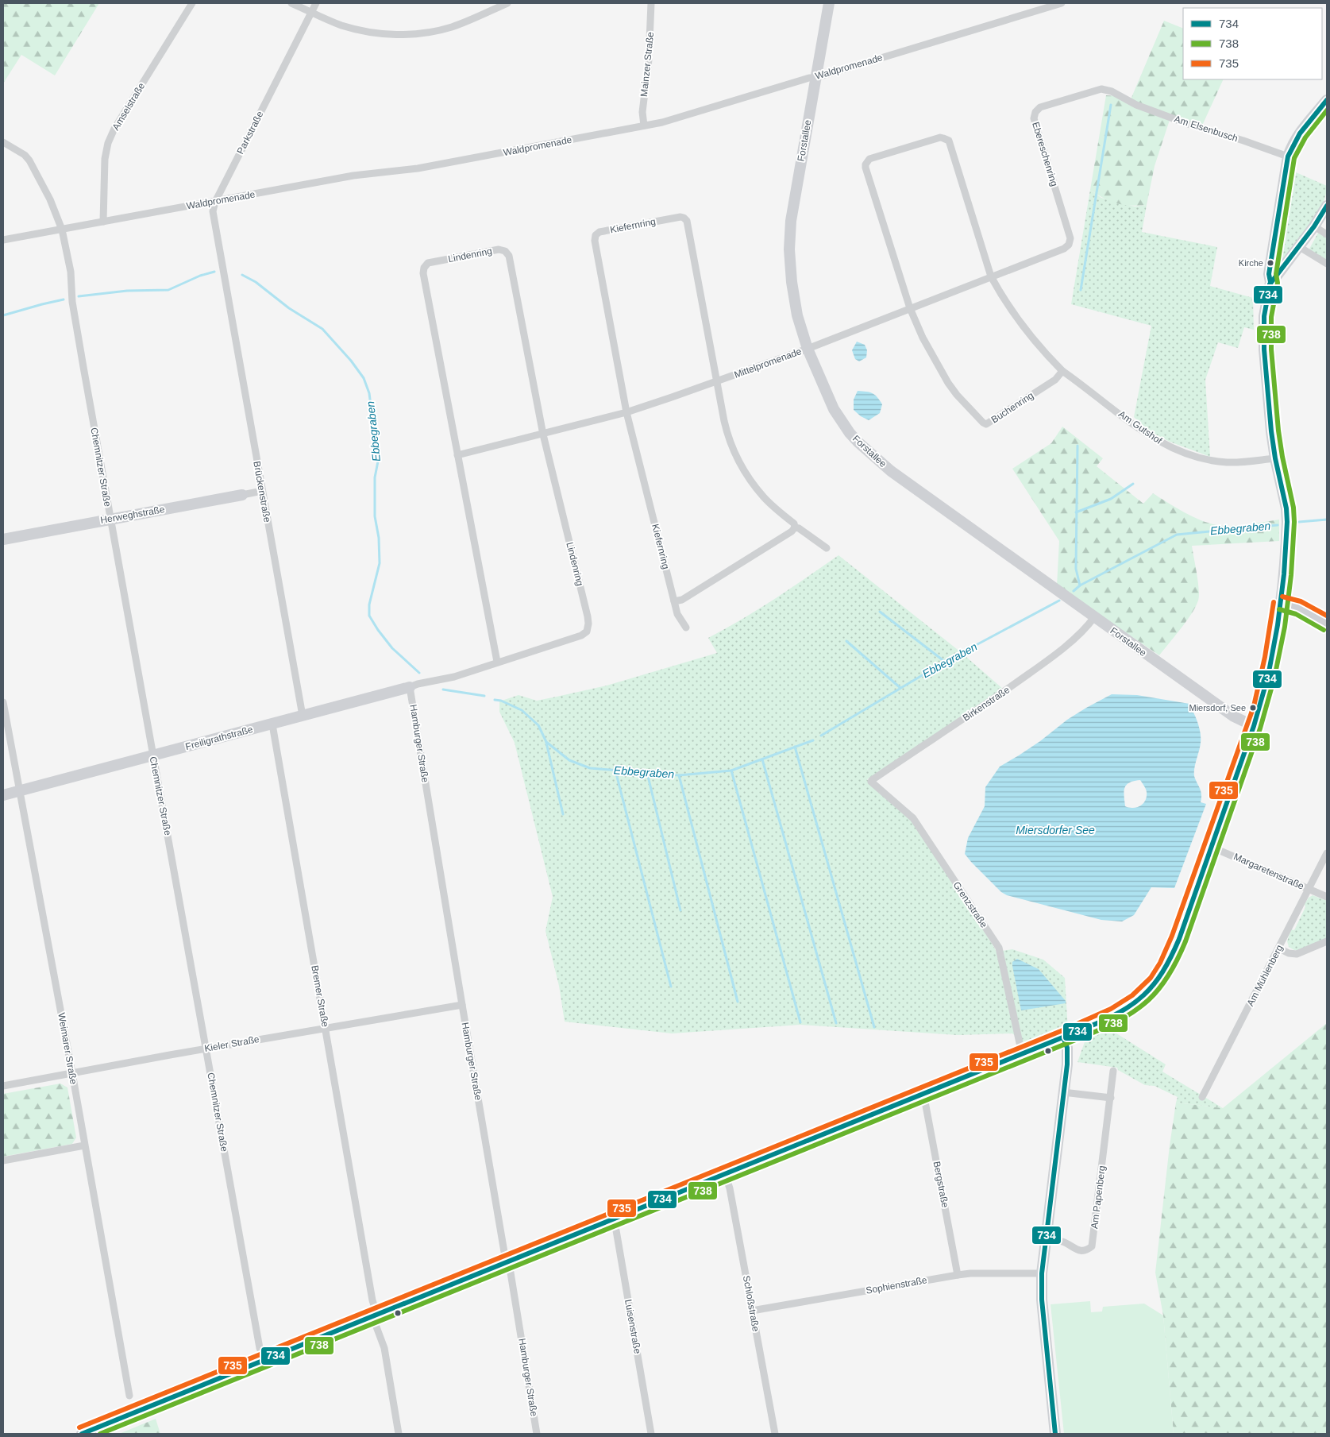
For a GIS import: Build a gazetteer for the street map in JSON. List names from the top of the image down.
{
  "streets": {
    "street": [
      "Mainzer Straße",
      "Waldpromenade",
      "Amselstraße",
      "Am Elsenbusch",
      "Parkstraße",
      "Forstallee",
      "Ebereschenring",
      "Kiefernring",
      "Lindenring",
      "Mittelpromenade",
      "Buchenring",
      "Am Gutshof",
      "Chemnitzer Straße",
      "Brückenstraße",
      "Herweghstraße",
      "Birkenstraße",
      "Freiligrathstraße",
      "Hamburger Straße",
      "Margaretenstraße",
      "Grenzstraße",
      "Am Mühlenberg",
      "Bremer Straße",
      "Kieler Straße",
      "Weimarer Straße",
      "Bergstraße",
      "Am Papenberg",
      "Sophienstraße",
      "Schloßstraße",
      "Luisenstraße"
    ]
  },
  "crossings": [
    ["Mainzer Straße", "Waldpromenade"],
    ["Waldpromenade", "Amselstraße"],
    ["Waldpromenade", "Parkstraße"],
    ["Waldpromenade", "Forstallee"],
    ["Waldpromenade", "Chemnitzer Straße"],
    ["Am Elsenbusch", "Ebereschenring"],
    ["Parkstraße", "Brückenstraße"],
    ["Forstallee", "Mittelpromenade"],
    ["Forstallee", "Birkenstraße"],
    ["Ebereschenring", "Mittelpromenade"],
    ["Kiefernring", "Mittelpromenade"],
    ["Lindenring", "Mittelpromenade"],
    ["Lindenring", "Freiligrathstraße"],
    ["Mittelpromenade", "Buchenring"],
    ["Buchenring", "Am Gutshof"],
    ["Chemnitzer Straße", "Herweghstraße"],
    ["Chemnitzer Straße", "Freiligrathstraße"],
    ["Chemnitzer Straße", "Kieler Straße"],
    ["Brückenstraße", "Herweghstraße"],
    ["Brückenstraße", "Freiligrathstraße"],
    ["Birkenstraße", "Grenzstraße"],
    ["Freiligrathstraße", "Hamburger Straße"],
    ["Freiligrathstraße", "Bremer Straße"],
    ["Freiligrathstraße", "Weimarer Straße"],
    ["Hamburger Straße", "Kieler Straße"],
    ["Margaretenstraße", "Am Mühlenberg"],
    ["Bremer Straße", "Kieler Straße"],
    ["Kieler Straße", "Weimarer Straße"],
    ["Bergstraße", "Sophienstraße"],
    ["Sophienstraße", "Schloßstraße"]
  ],
  "water": ["Ebbegraben", "Miersdorfer See"],
  "places": ["Kirche", "Miersdorf, See"],
  "lines": ["transit line 734", "transit line 738", "transit line 735"],
  "legend": ["734", "738", "735"]
}
